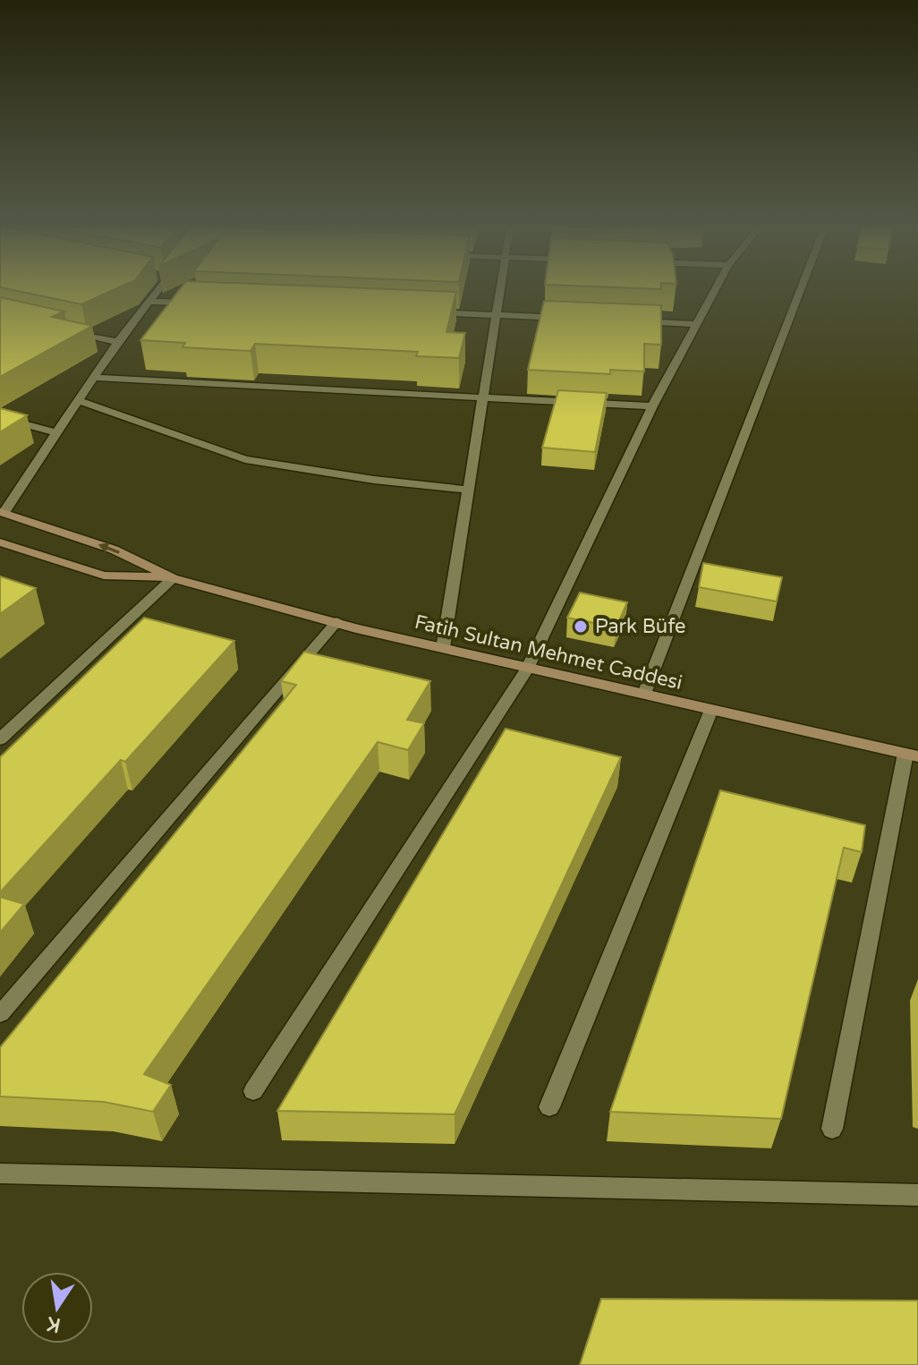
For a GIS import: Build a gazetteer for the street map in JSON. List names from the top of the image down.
{
  "streets": {
    "main road": ["Fatih Sultan Mehmet Caddesi"]
  },
  "places": ["Park Büfe"],
  "north": "bottom"
}
